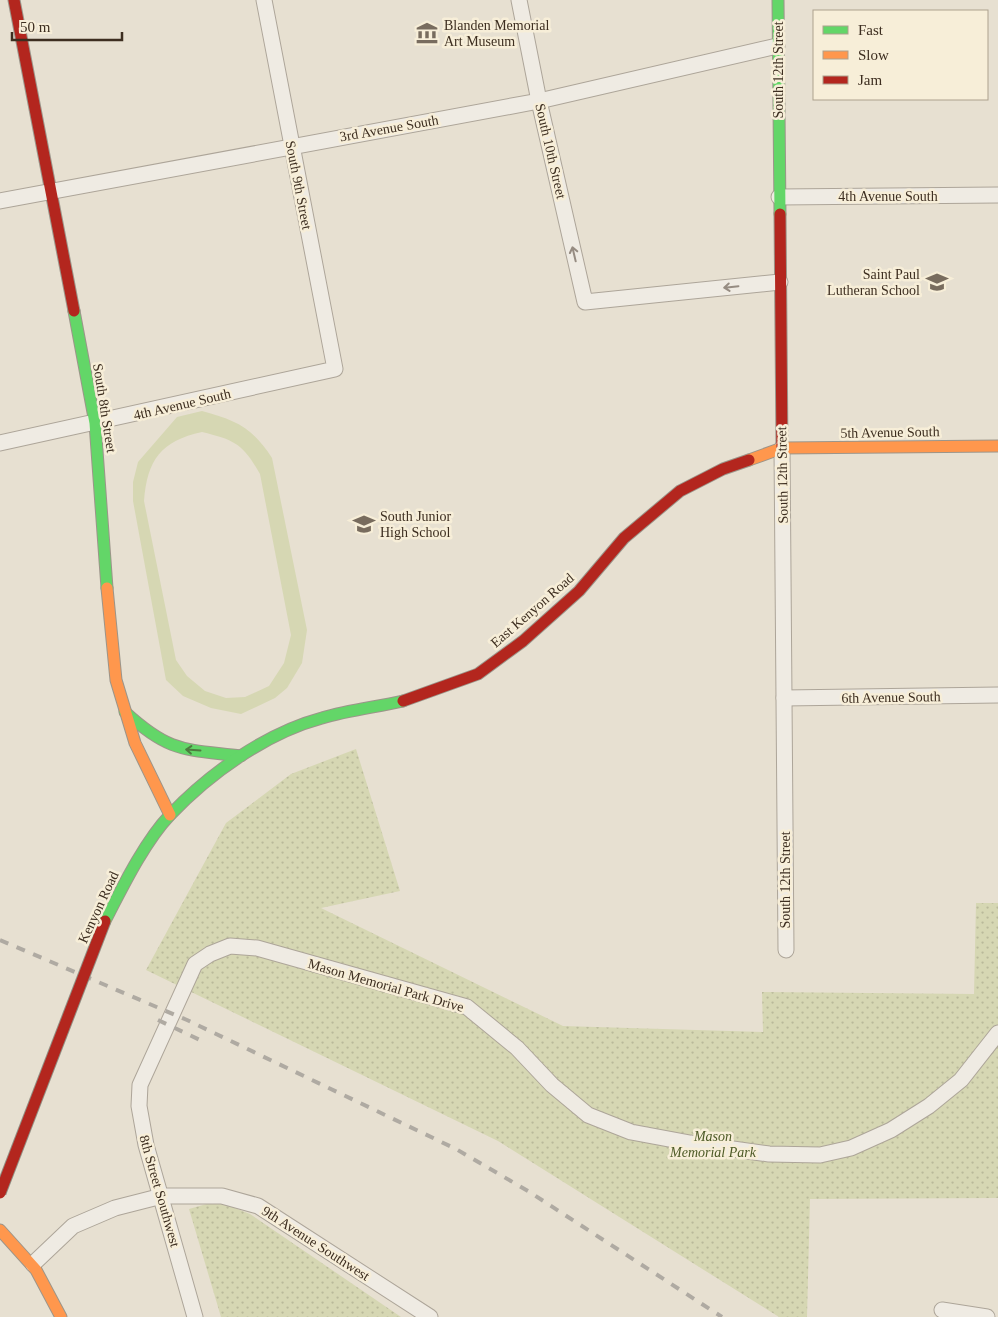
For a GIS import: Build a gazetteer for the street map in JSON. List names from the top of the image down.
{
  "streets": {
    "main road": [
      "South 12th Street",
      "South 8th Street",
      "5th Avenue South",
      "East Kenyon Road",
      "Kenyon Road"
    ],
    "street": [
      "3rd Avenue South",
      "South 10th Street",
      "South 9th Street",
      "4th Avenue South",
      "6th Avenue South",
      "Mason Memorial Park Drive",
      "8th Street Southwest",
      "9th Avenue Southwest"
    ]
  },
  "crossings": [
    ["South 12th Street", "3rd Avenue South"],
    ["South 12th Street", "South 10th Street"],
    ["South 12th Street", "4th Avenue South"],
    ["South 12th Street", "5th Avenue South"],
    ["South 12th Street", "East Kenyon Road"],
    ["South 12th Street", "6th Avenue South"],
    ["3rd Avenue South", "South 10th Street"],
    ["3rd Avenue South", "South 9th Street"],
    ["3rd Avenue South", "South 8th Street"],
    ["South 9th Street", "4th Avenue South"],
    ["4th Avenue South", "South 8th Street"],
    ["South 8th Street", "Kenyon Road"],
    ["5th Avenue South", "East Kenyon Road"],
    ["East Kenyon Road", "Kenyon Road"],
    ["Mason Memorial Park Drive", "8th Street Southwest"],
    ["8th Street Southwest", "9th Avenue Southwest"]
  ],
  "parks": ["Mason Memorial Park"],
  "places": {
    "museum": ["Blanden Memorial Art Museum"],
    "school or university": ["Saint Paul Lutheran School", "South Junior High School"]
  },
  "legend": ["Fast", "Slow", "Jam"],
  "scale_bar": "50 m"
}
